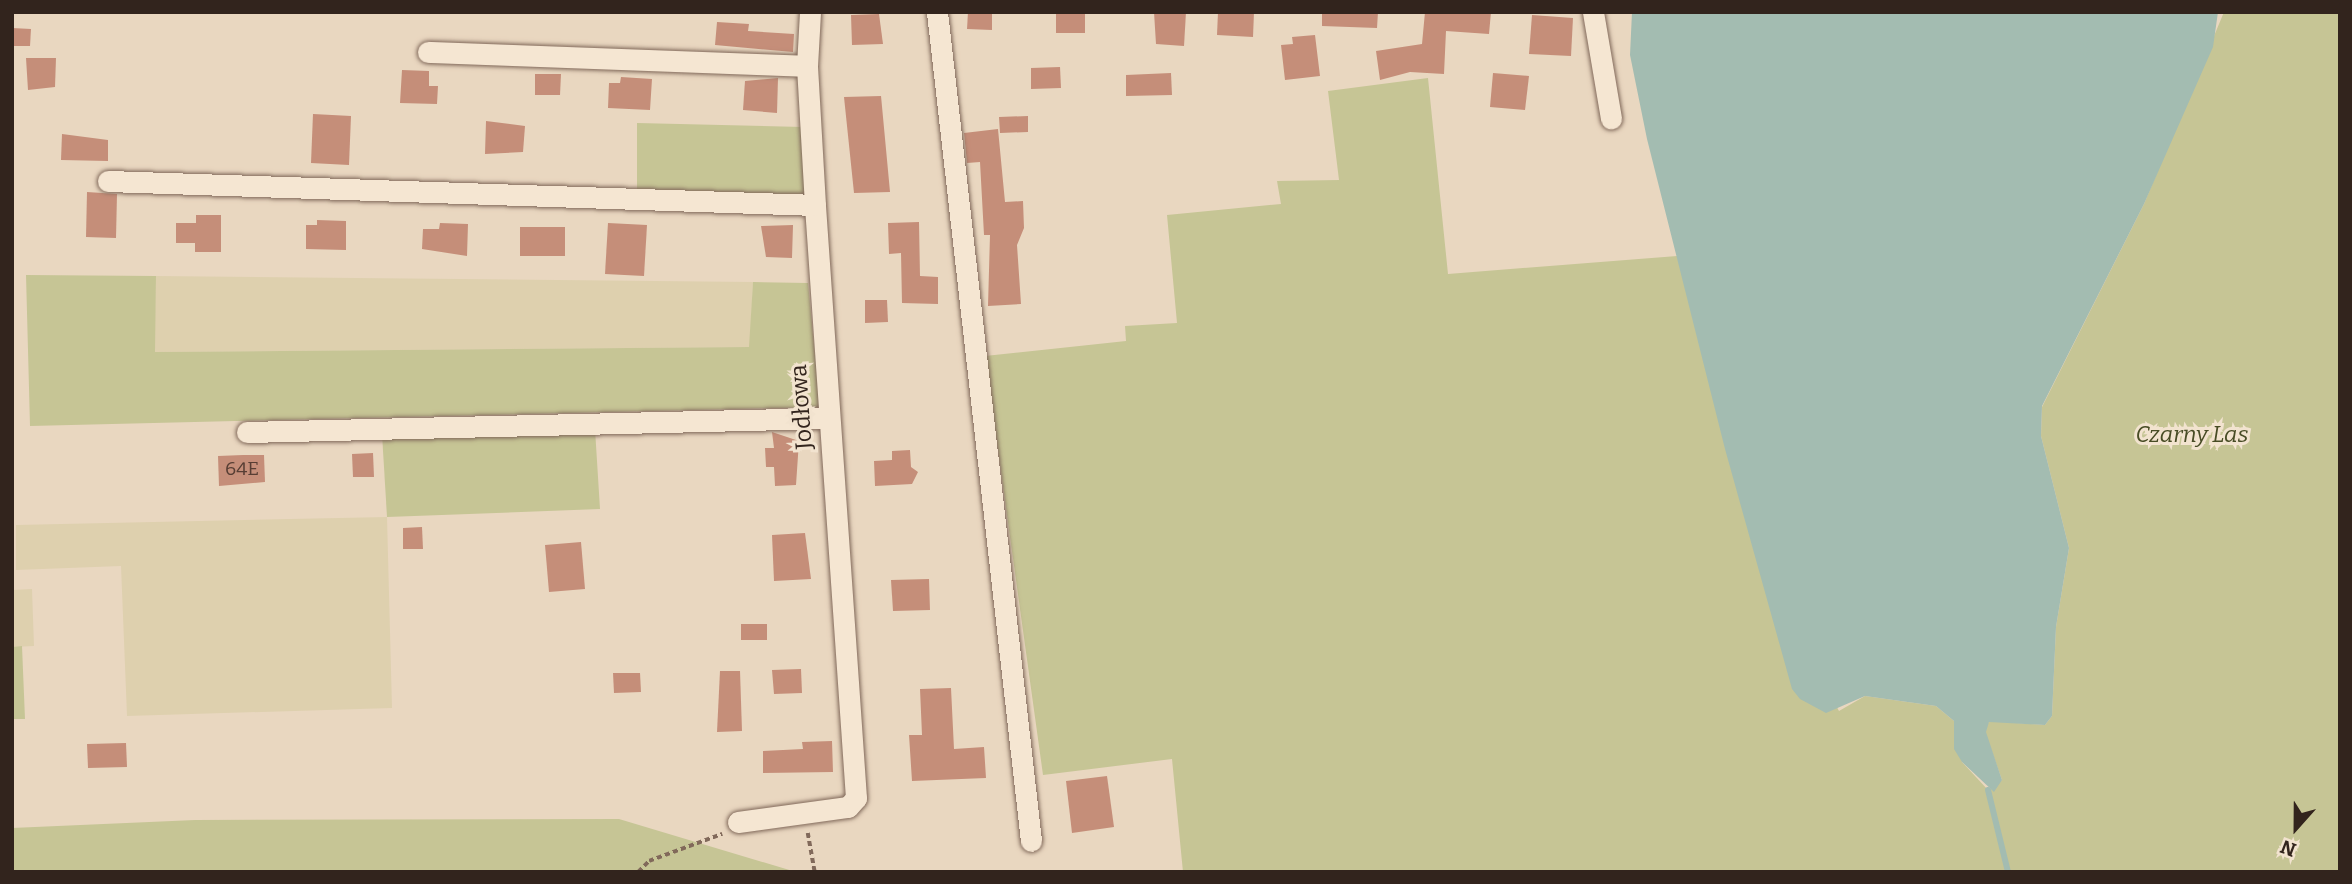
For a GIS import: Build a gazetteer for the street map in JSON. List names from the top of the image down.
{
  "streets": {
    "street": ["Jodłowa"]
  },
  "parks": ["Czarny Las"],
  "house_numbers": ["64E"],
  "north": "bottom"
}
